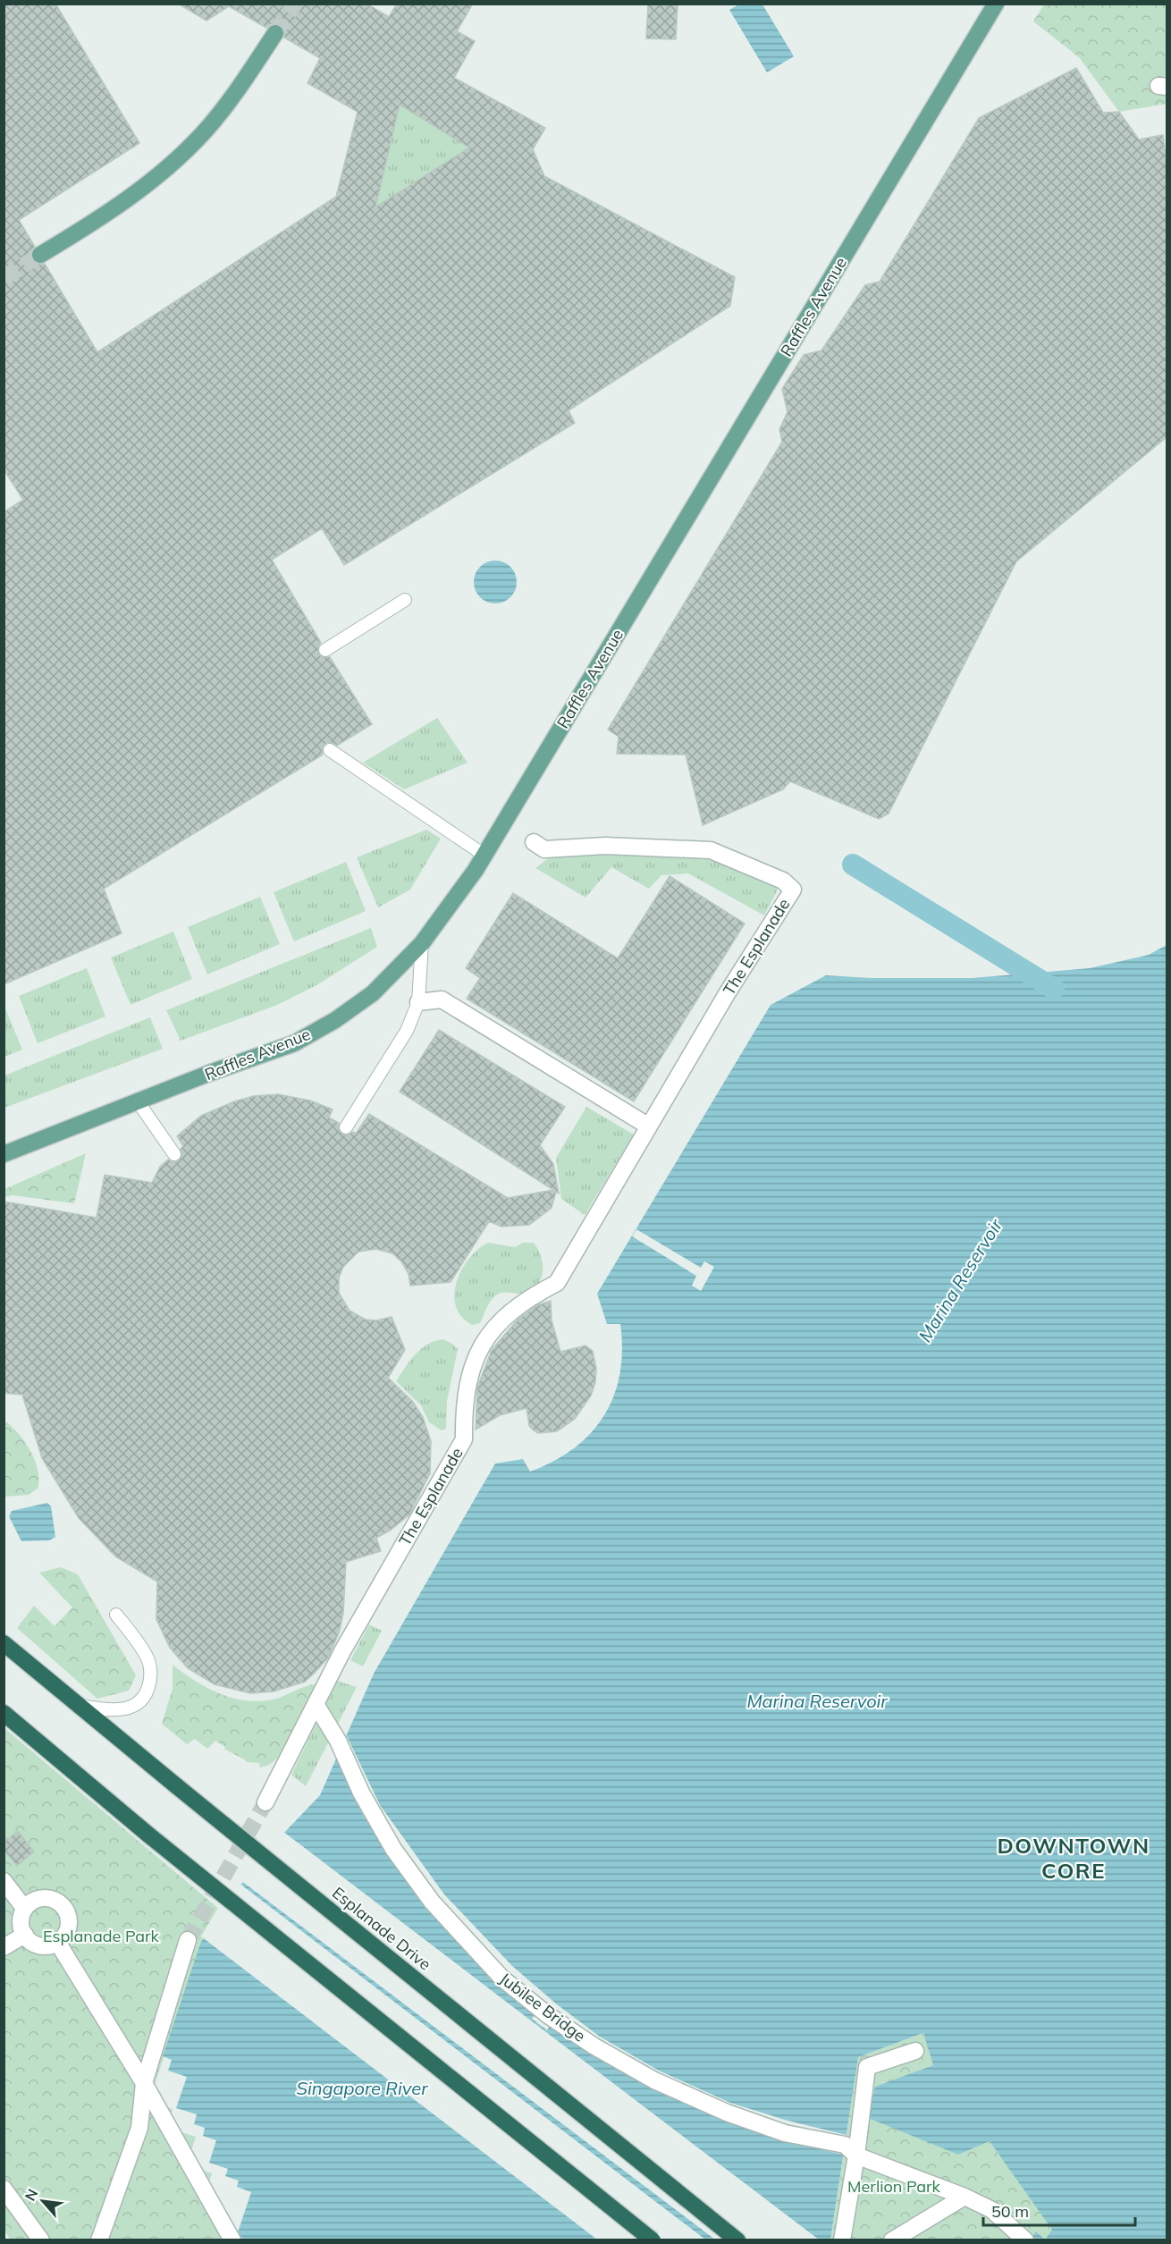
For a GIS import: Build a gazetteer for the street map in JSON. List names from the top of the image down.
{
  "streets": {
    "highway": ["Esplanade Drive"],
    "main road": ["Raffles Avenue"],
    "street": ["The Esplanade", "Jubilee Bridge"]
  },
  "crossings": [
    ["The Esplanade", "Jubilee Bridge"]
  ],
  "districts": ["DOWNTOWN CORE"],
  "water": ["Marina Reservoir", "Singapore River"],
  "parks": ["Esplanade Park", "Merlion Park"],
  "scale_bar": "50 m",
  "north": "top left"
}
